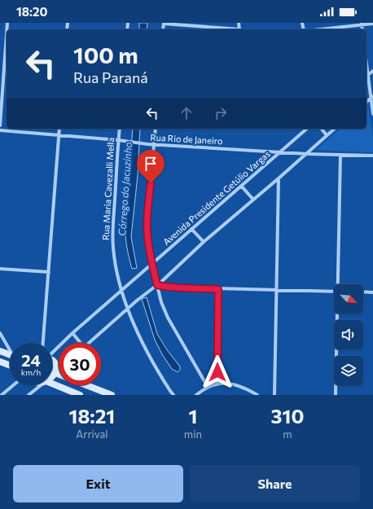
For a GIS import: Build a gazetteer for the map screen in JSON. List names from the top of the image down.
{
  "streets": {
    "street": ["Rua Rio de Janeiro", "Rua Maria Cavezalli Mella", "Avenida Presidente Getúlio Vargas"]
  },
  "crossings": [
    ["Rua Rio de Janeiro", "Rua Maria Cavezalli Mella"],
    ["Rua Rio de Janeiro", "Avenida Presidente Getúlio Vargas"],
    ["Rua Maria Cavezalli Mella", "Avenida Presidente Getúlio Vargas"]
  ],
  "water": ["Córrego do Jacuzinho"],
  "north": "bottom right",
  "page": {
    "status": "18:20",
    "turn": ["100 m", "Rua Paraná"],
    "speed": "24 km/h",
    "limit": "30",
    "eta": [
      "18:21",
      "Arrival",
      "1",
      "min",
      "310",
      "m"
    ],
    "buttons": ["Exit", "Share"]
  }
}
